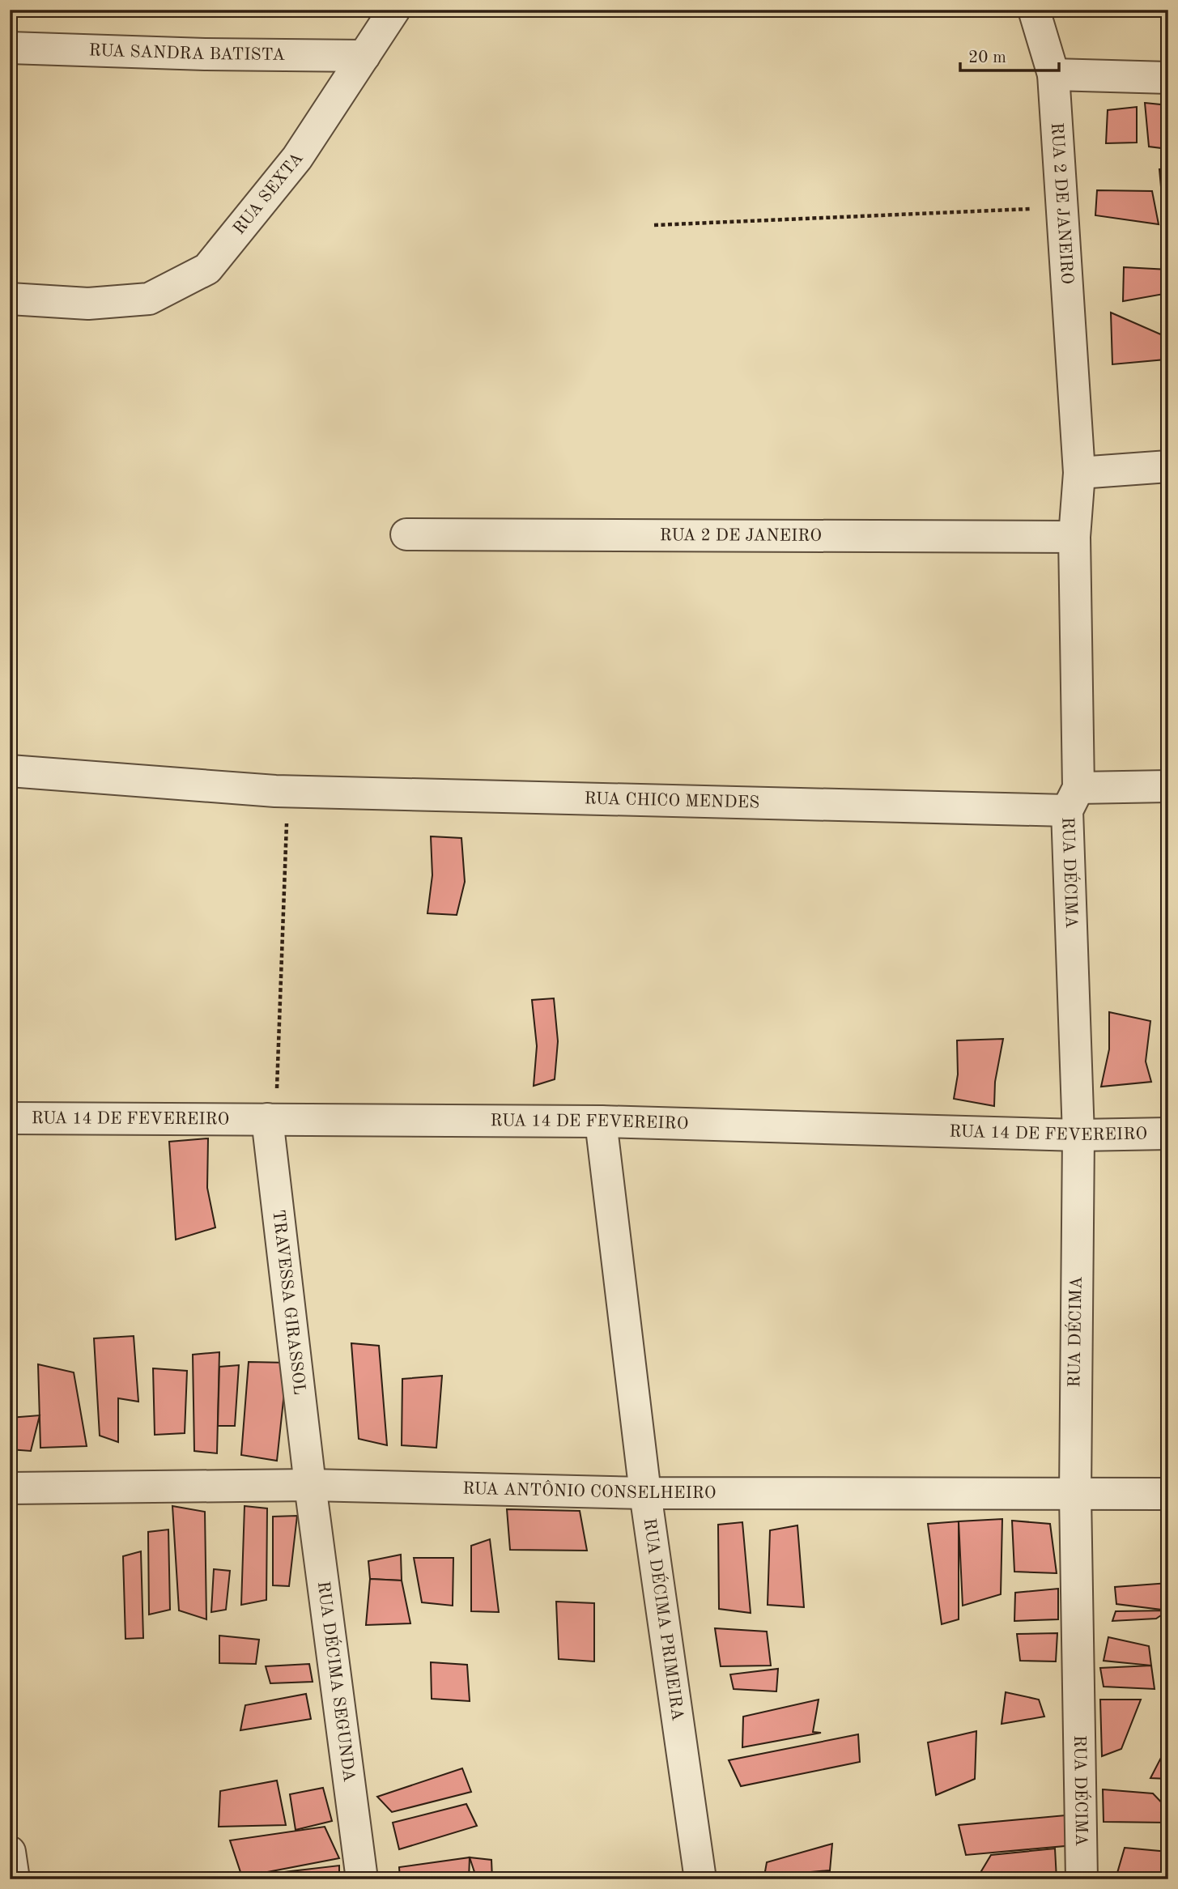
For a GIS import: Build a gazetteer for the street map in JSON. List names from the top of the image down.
{
  "streets": {
    "street": [
      "RUA SANDRA BATISTA",
      "RUA SEXTA",
      "RUA 2 DE JANEIRO",
      "RUA CHICO MENDES",
      "RUA DÉCIMA",
      "RUA 14 DE FEVEREIRO",
      "TRAVESSA GIRASSOL",
      "RUA ANTÔNIO CONSELHEIRO",
      "RUA DÉCIMA PRIMEIRA",
      "RUA DÉCIMA SEGUNDA"
    ]
  },
  "crossings": [
    ["RUA SANDRA BATISTA", "RUA SEXTA"],
    ["RUA 2 DE JANEIRO", "RUA CHICO MENDES"],
    ["RUA 2 DE JANEIRO", "RUA DÉCIMA"],
    ["RUA CHICO MENDES", "RUA DÉCIMA"],
    ["RUA DÉCIMA", "RUA 14 DE FEVEREIRO"],
    ["RUA DÉCIMA", "RUA ANTÔNIO CONSELHEIRO"],
    ["RUA 14 DE FEVEREIRO", "TRAVESSA GIRASSOL"],
    ["RUA 14 DE FEVEREIRO", "RUA DÉCIMA PRIMEIRA"],
    ["TRAVESSA GIRASSOL", "RUA ANTÔNIO CONSELHEIRO"],
    ["TRAVESSA GIRASSOL", "RUA DÉCIMA SEGUNDA"],
    ["RUA ANTÔNIO CONSELHEIRO", "RUA DÉCIMA PRIMEIRA"],
    ["RUA ANTÔNIO CONSELHEIRO", "RUA DÉCIMA SEGUNDA"]
  ],
  "scale_bar": "20 m"
}
